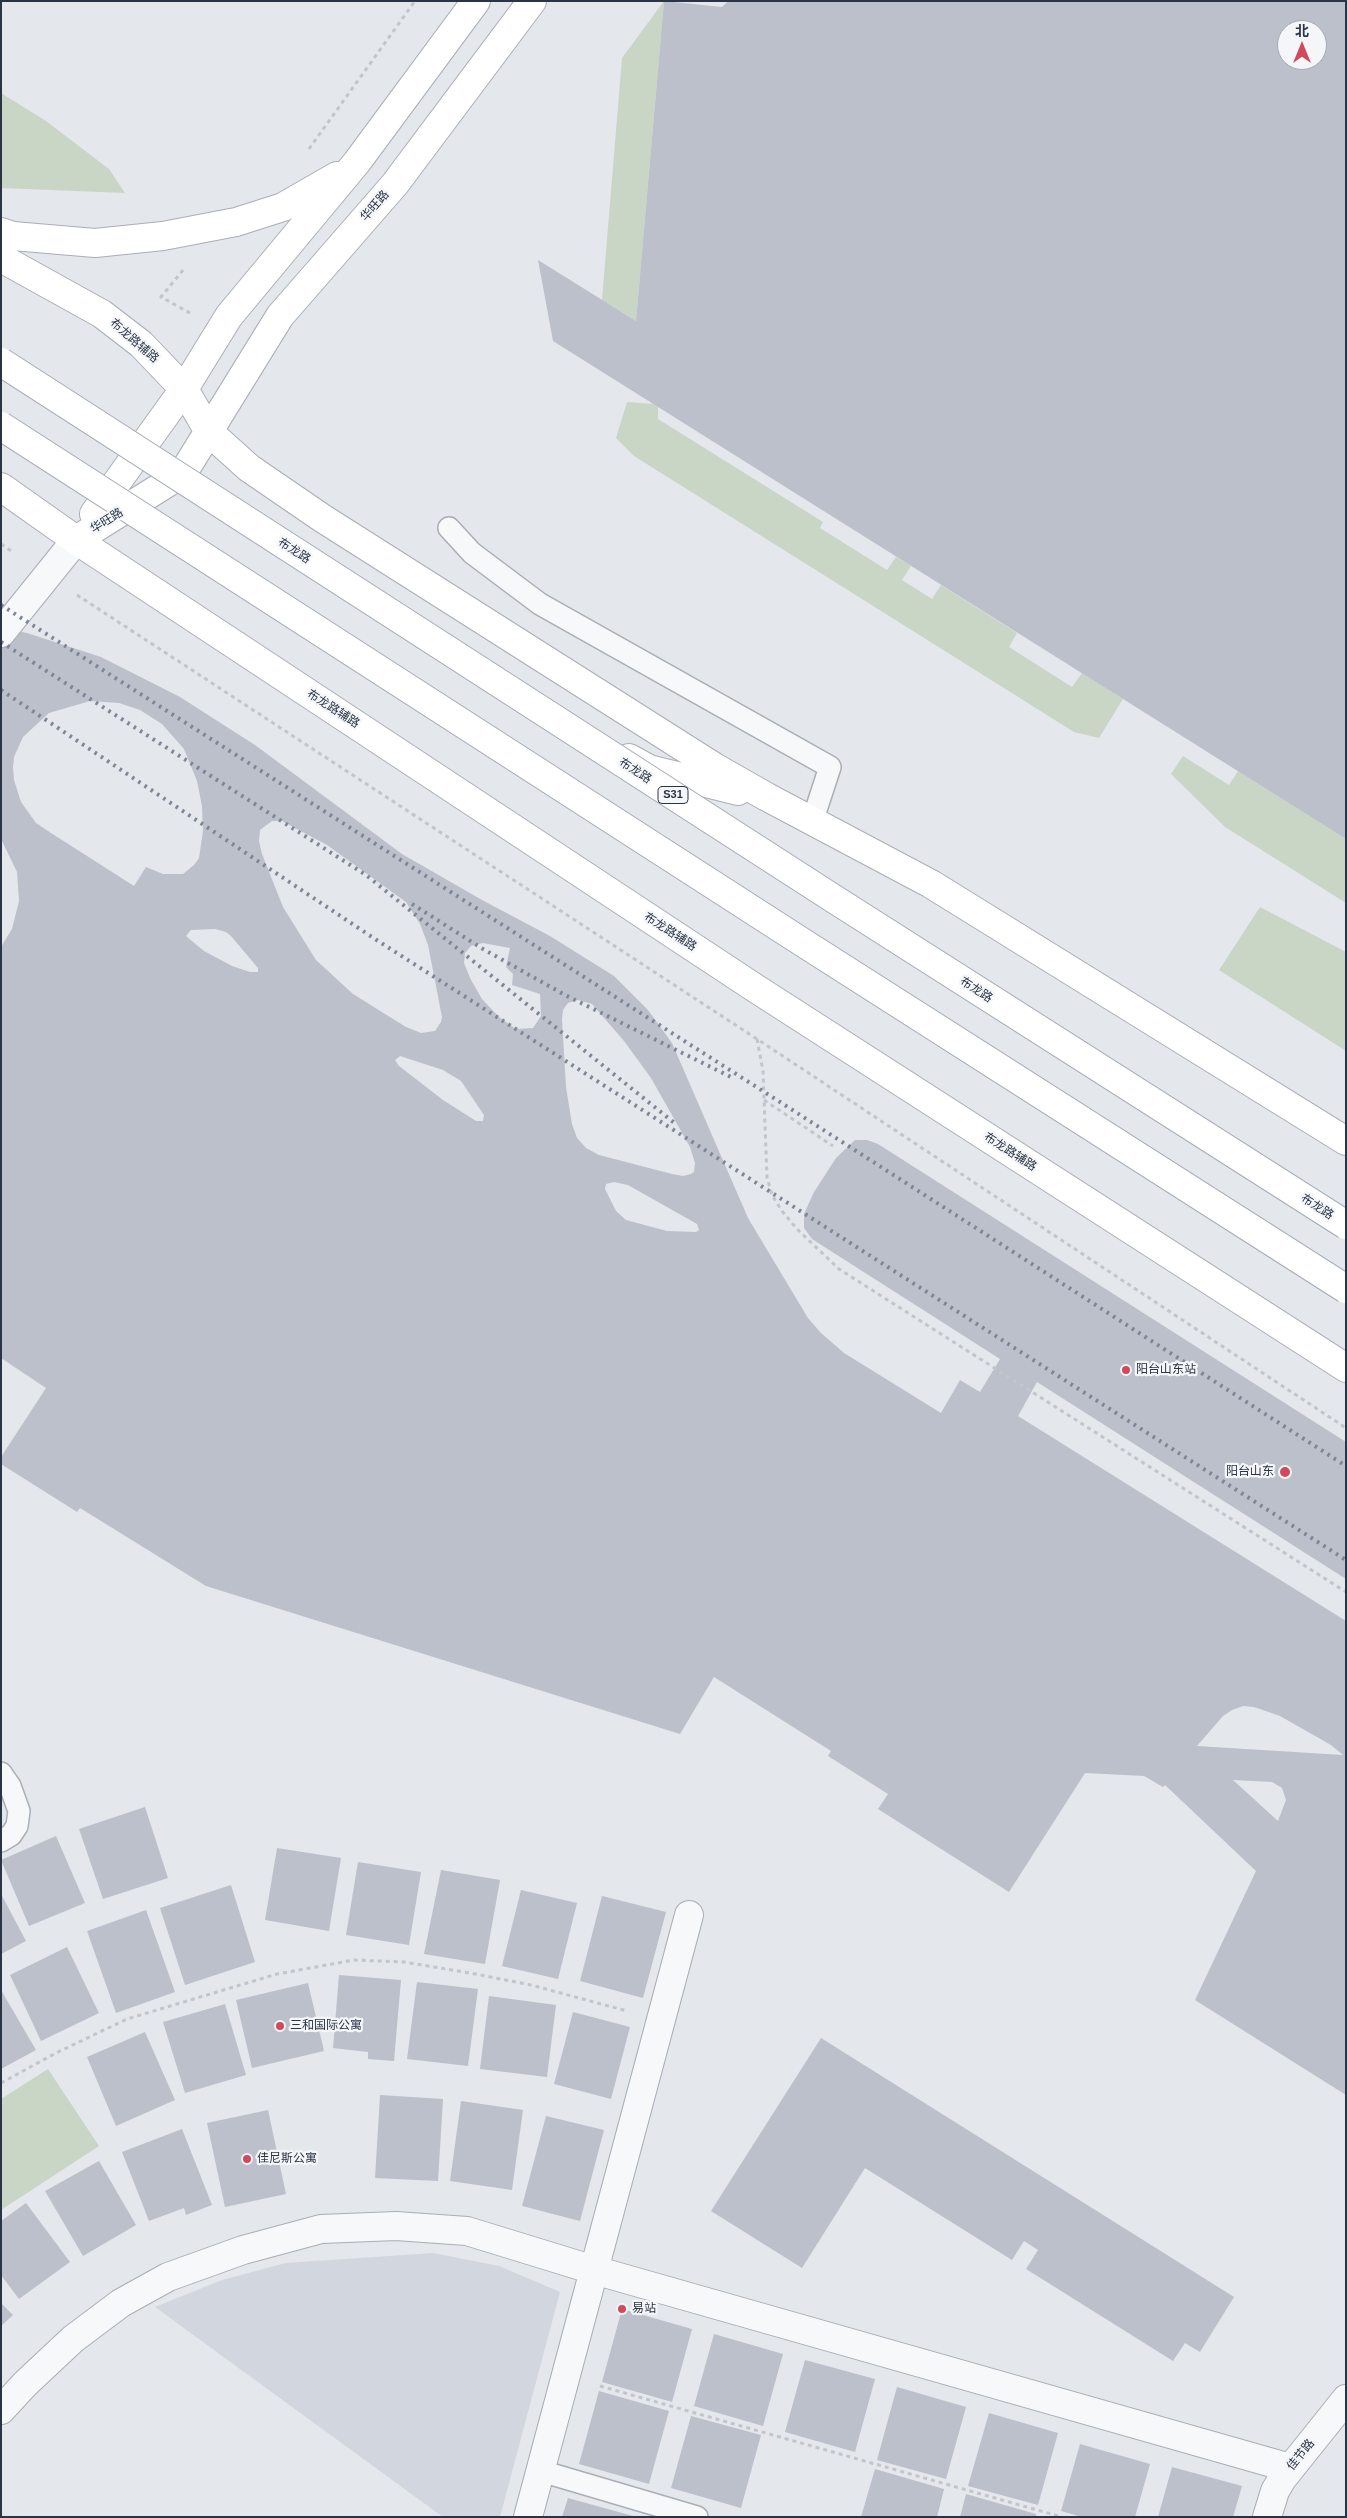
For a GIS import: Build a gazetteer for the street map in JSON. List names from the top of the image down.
{
  "streets": {
    "main road": [
      "华旺路",
      "布龙路辅路",
      "布龙路",
      "S31"
    ],
    "street": ["佳节路"]
  },
  "crossings": [
    ["华旺路", "布龙路辅路"]
  ],
  "places": [
    "阳台山东站",
    "阳台山东",
    "三和国际公寓",
    "佳尼斯公寓",
    "易站"
  ],
  "north": "top"
}
